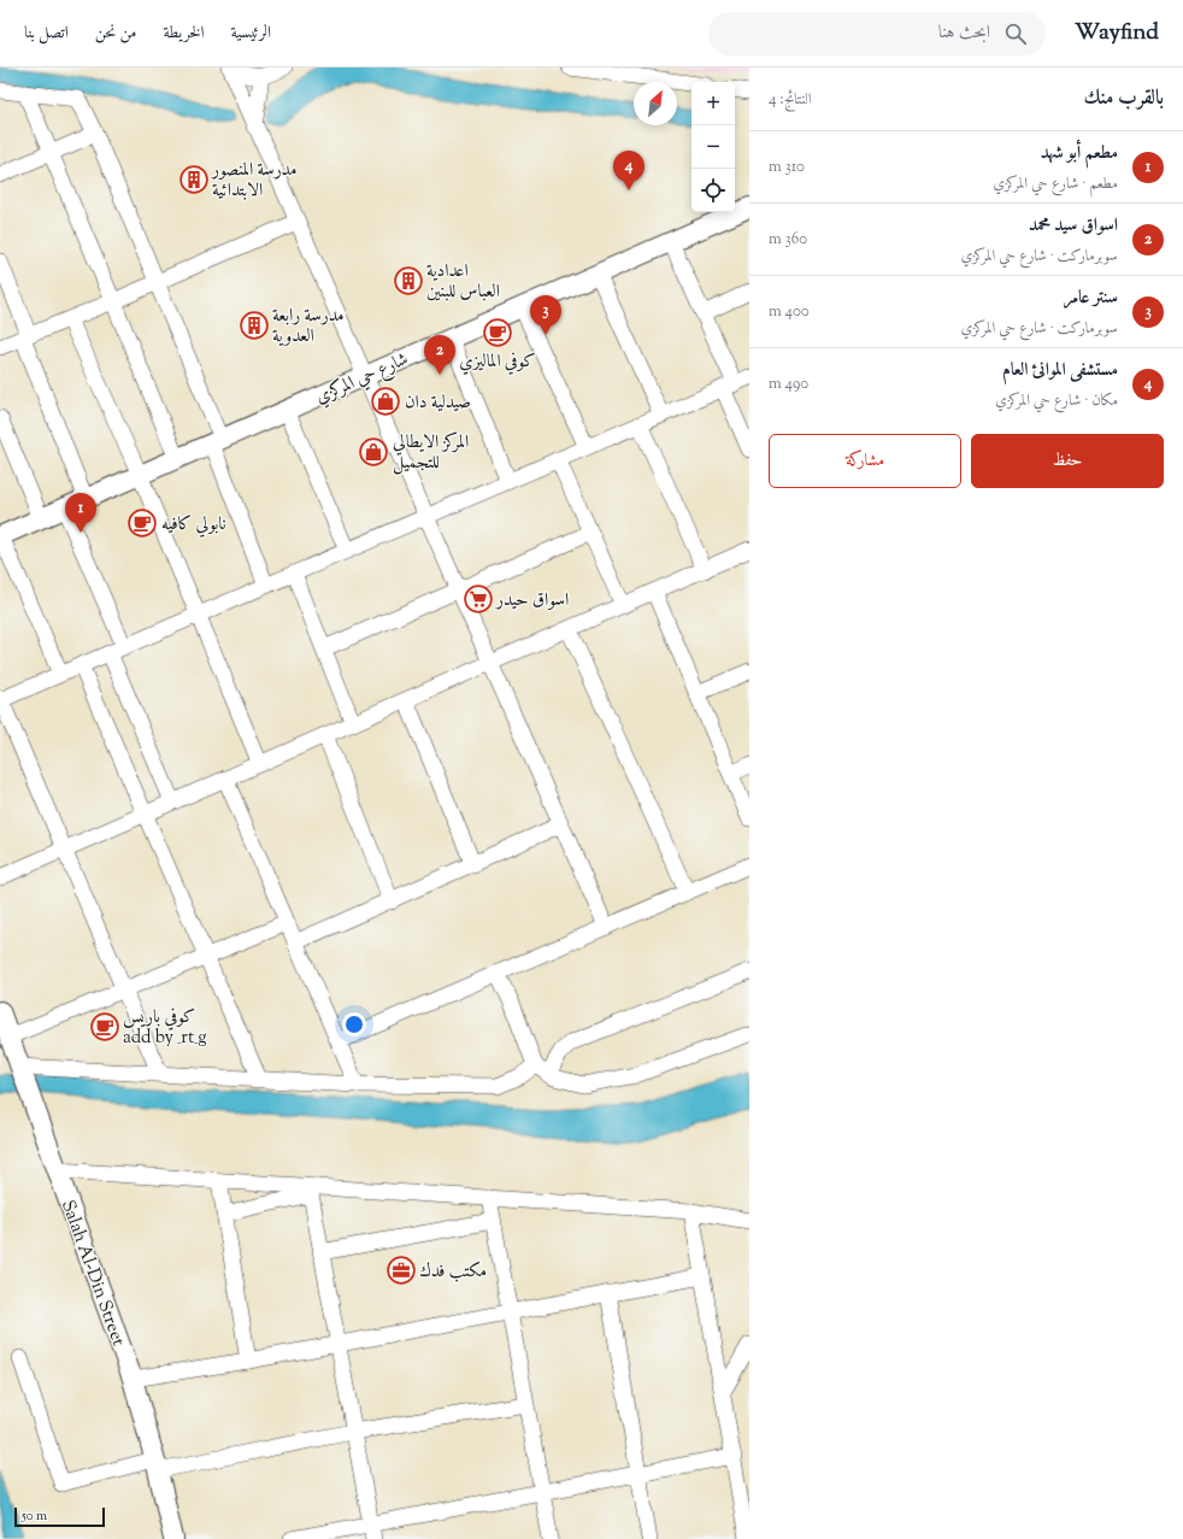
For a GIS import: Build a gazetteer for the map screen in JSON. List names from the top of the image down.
{
  "streets": {
    "main road": ["شارع حي المركزي", "Salah Al-Din Street"]
  },
  "places": {
    "building": ["مدرسة المنصور الابتدائية", "اعدادية العباس للبنين", "مدرسة رابعة العدوية"],
    "cafe": ["كوفي الماليزي", "نابولي كافيه", "كوفي باريس add by _rt_g"],
    "shop": ["صيدلية دان", "المركز الايطالي للتجميل"],
    "supermarket": ["اسواق حيدر"],
    "office": ["مكتب فدك"]
  },
  "scale_bar": "50 m",
  "north": "top right",
  "page": {
    "header": "Wayfind",
    "search": "ابحث هنا",
    "nav": [
      "الرئيسية",
      "الخريطة",
      "من نحن",
      "اتصل بنا"
    ],
    "heading": ["بالقرب منك", "النتائج: 4"],
    "map_buttons": ["+", "−"],
    "list": [
      {
        "mark": "1",
        "name": "مطعم أبو شهد",
        "note": "مطعم · شارع حي المركزي",
        "value": "310 m"
      },
      {
        "mark": "2",
        "name": "اسواق سيد محمد",
        "note": "سوبرماركت · شارع حي المركزي",
        "value": "360 m"
      },
      {
        "mark": "3",
        "name": "سنتر عامر",
        "note": "سوبرماركت · شارع حي المركزي",
        "value": "400 m"
      },
      {
        "mark": "4",
        "name": "مستشفى الموانئ العام",
        "note": "مكان · شارع حي المركزي",
        "value": "490 m"
      }
    ],
    "pins": [
      "4",
      "3",
      "2",
      "1"
    ],
    "buttons": ["حفظ", "مشاركة"],
    "scale": "50 m"
  }
}
